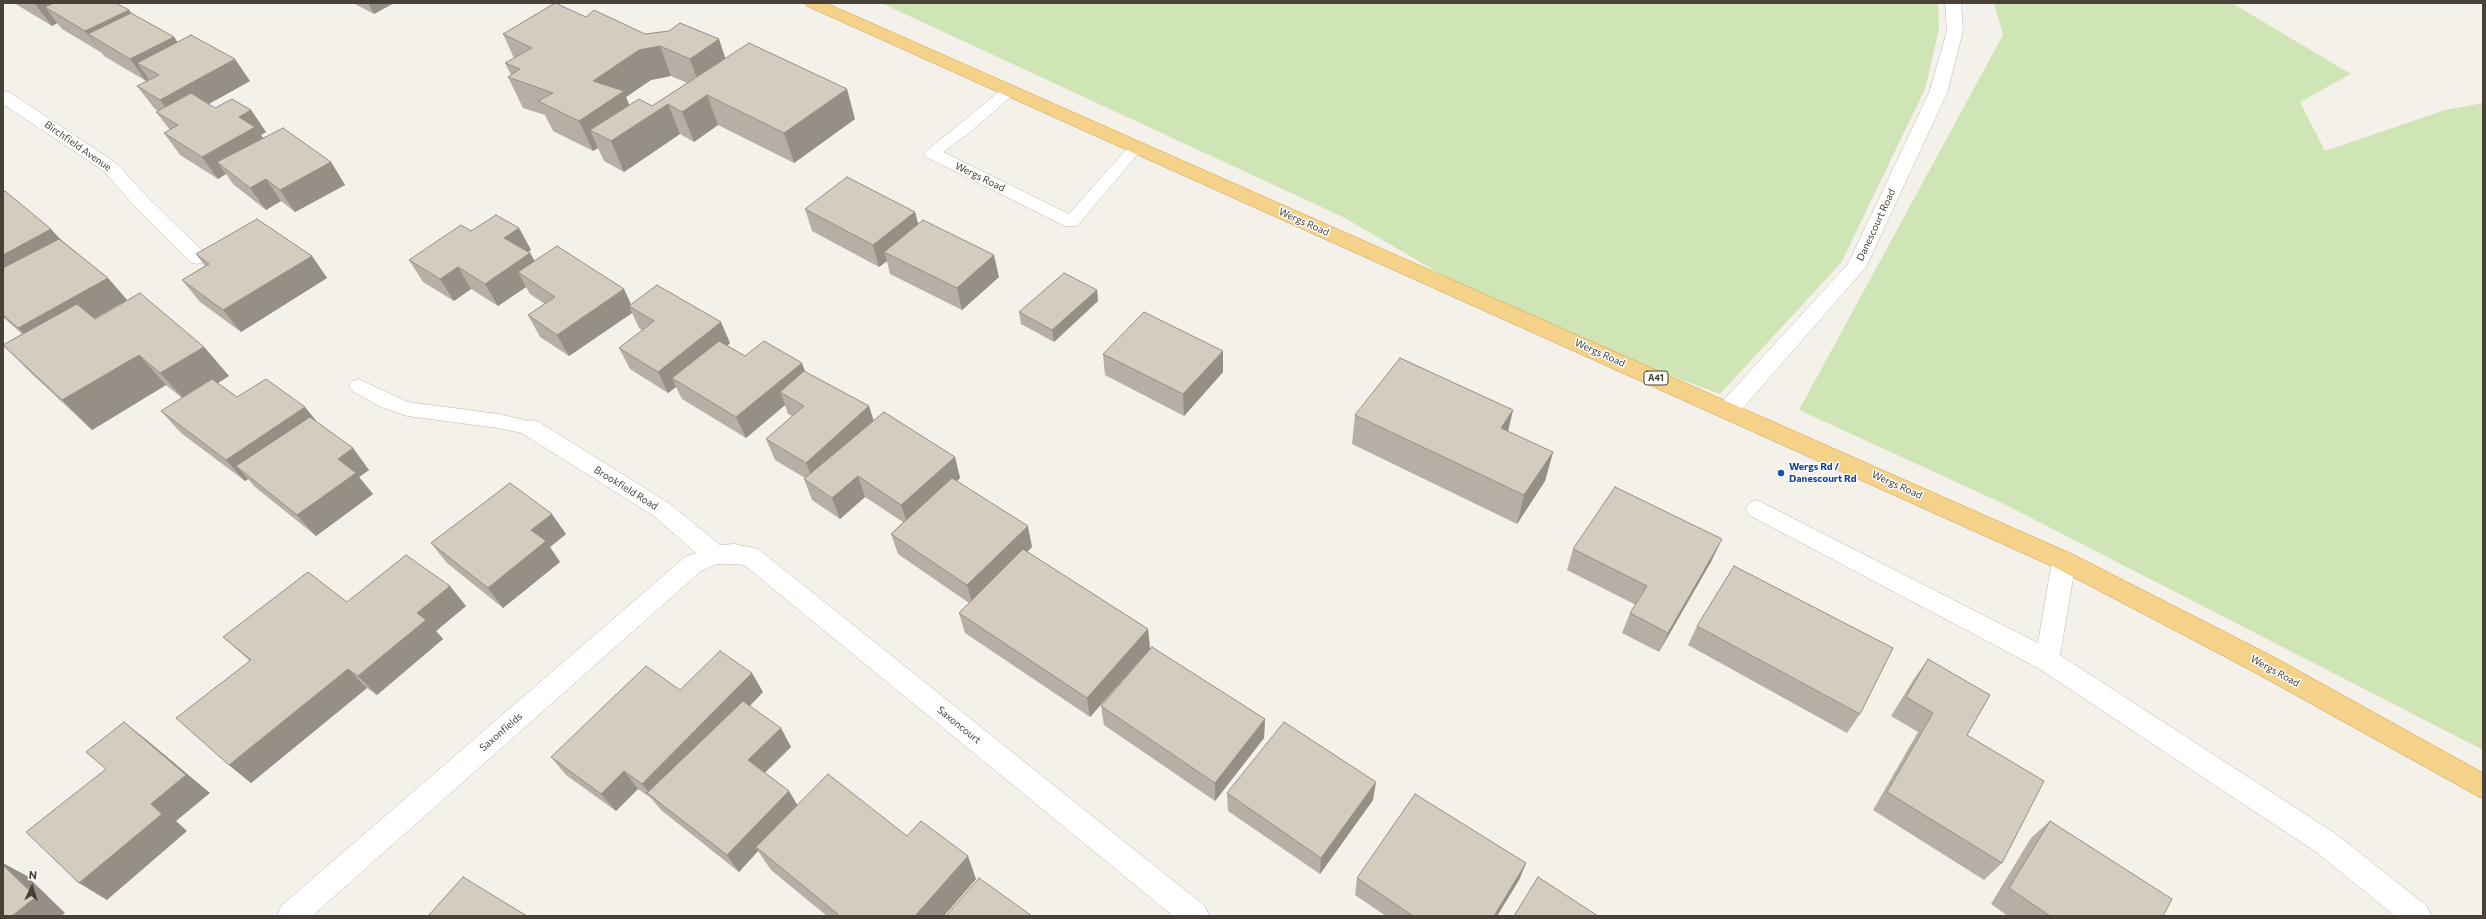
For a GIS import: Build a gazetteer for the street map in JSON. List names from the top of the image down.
{
  "streets": {
    "highway": ["Wergs Road", "A41"],
    "street": [
      "Birchfield Avenue",
      "Danescourt Road",
      "Brookfield Road",
      "Saxoncourt",
      "Saxonfields"
    ]
  },
  "crossings": [
    ["Wergs Road", "Danescourt Road"],
    ["Brookfield Road", "Saxoncourt"],
    ["Brookfield Road", "Saxonfields"],
    ["Saxoncourt", "Saxonfields"]
  ],
  "places": ["Wergs Rd / Danescourt Rd"],
  "north": "top"
}
